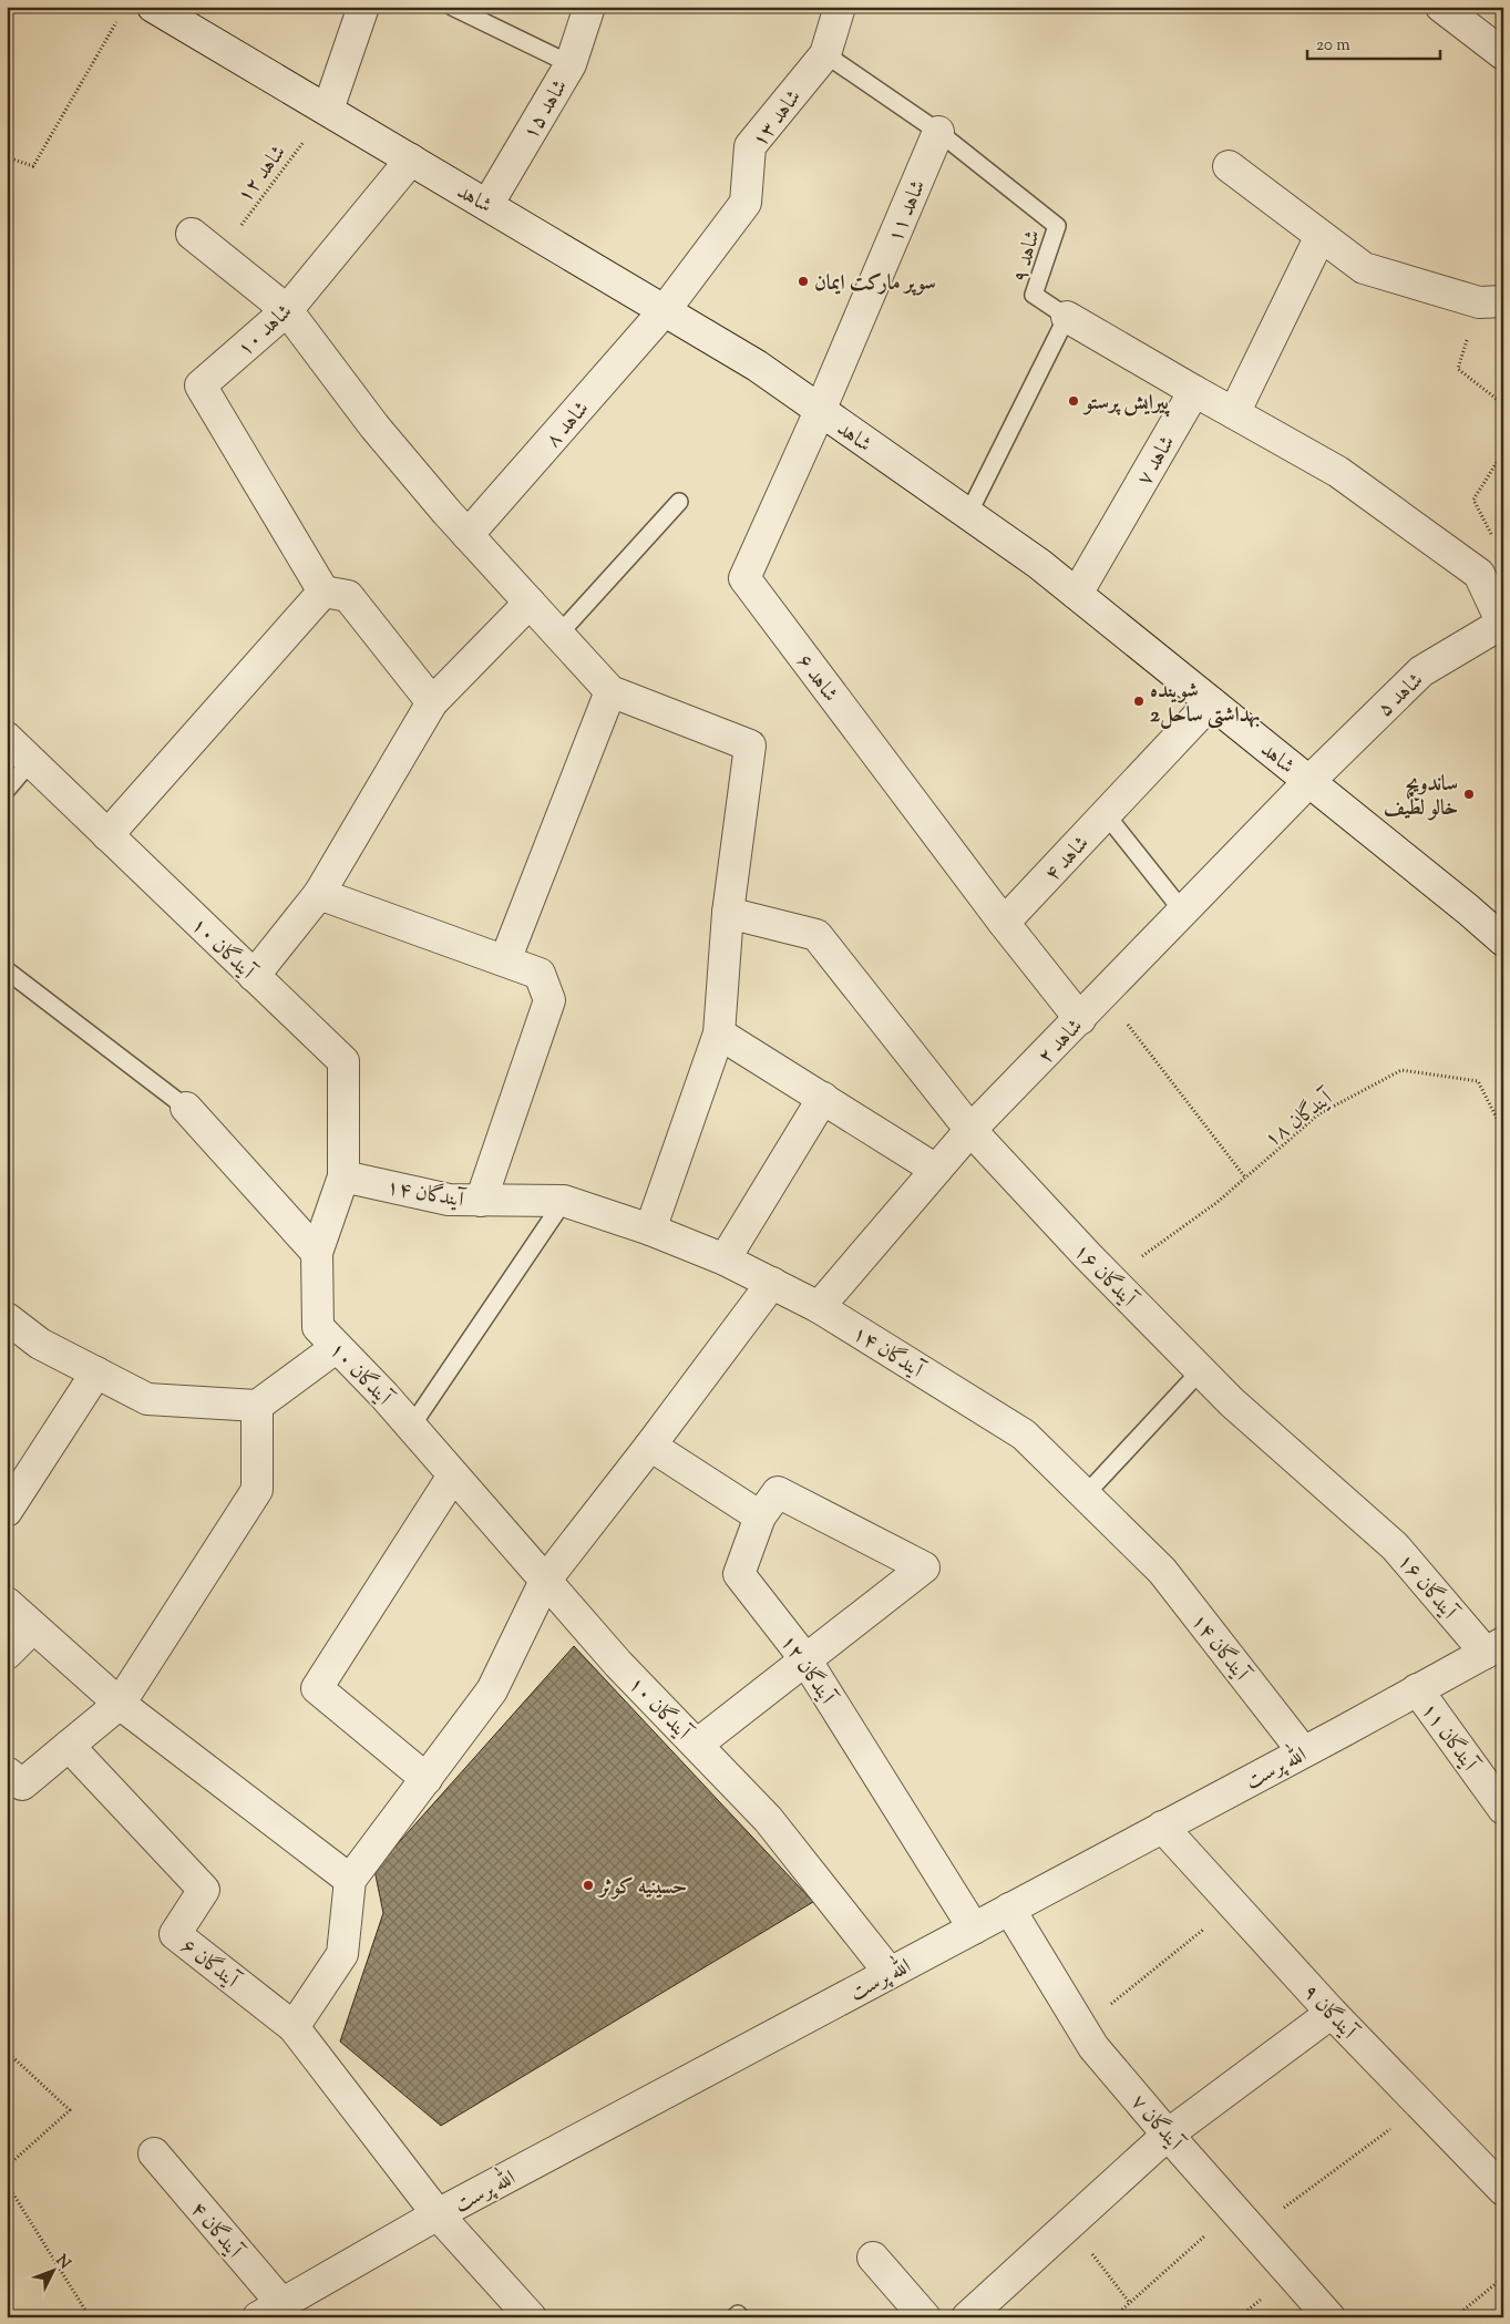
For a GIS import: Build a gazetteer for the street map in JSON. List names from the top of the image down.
{
  "streets": {
    "street": [
      "شاهد ۱۵",
      "شاهد ۱۳",
      "شاهد",
      "شاهد ۱۱",
      "شاهد ۱۰",
      "شاهد ۸",
      "شاهد ۷",
      "شاهد ۶",
      "شاهد ۵",
      "شاهد ۴",
      "آیندگان ۱۰",
      "شاهد ۲",
      "آیندگان ۱۴",
      "آیندگان ۱۶",
      "آیندگان ۱۲",
      "آیندگان ۱۱",
      "الله پرست",
      "آیندگان ۶",
      "آیندگان ۹",
      "آیندگان ۷",
      "آیندگان ۴"
    ],
    "lane": ["شاهد ۹"],
    "path": ["شاهد ۱۲", "آیندگان ۱۸"]
  },
  "crossings": [
    ["شاهد ۱۵", "شاهد"],
    ["شاهد ۱۳", "شاهد"],
    ["شاهد ۱۳", "شاهد ۹"],
    ["شاهد ۱۳", "شاهد ۸"],
    ["شاهد ۱۲", "شاهد"],
    ["شاهد", "شاهد ۱۱"],
    ["شاهد", "شاهد ۱۰"],
    ["شاهد", "شاهد ۸"],
    ["شاهد", "شاهد ۷"],
    ["شاهد", "شاهد ۶"],
    ["شاهد", "شاهد ۵"],
    ["شاهد", "شاهد ۴"],
    ["شاهد", "شاهد ۲"],
    ["شاهد ۱۱", "شاهد ۹"],
    ["شاهد ۱۱", "شاهد ۶"],
    ["شاهد ۶", "شاهد ۴"],
    ["شاهد ۵", "شاهد ۲"],
    ["آیندگان ۱۰", "آیندگان ۱۴"],
    ["آیندگان ۱۰", "الله پرست"],
    ["شاهد ۲", "آیندگان ۱۴"],
    ["شاهد ۲", "آیندگان ۱۶"],
    ["آیندگان ۱۸", "آیندگان ۱۶"],
    ["آیندگان ۱۴", "الله پرست"],
    ["آیندگان ۱۶", "الله پرست"],
    ["آیندگان ۱۲", "الله پرست"],
    ["آیندگان ۱۱", "الله پرست"],
    ["الله پرست", "آیندگان ۶"],
    ["الله پرست", "آیندگان ۹"],
    ["الله پرست", "آیندگان ۷"],
    ["الله پرست", "آیندگان ۴"]
  ],
  "places": [
    "سوپر مارکت ایمان",
    "پیرایش پرستو",
    "شوینده بهداشتی ساحل2",
    "ساندویچ خالو لطیف",
    "حسینیه کوثر"
  ],
  "scale_bar": "20 m",
  "north": "top right"
}
